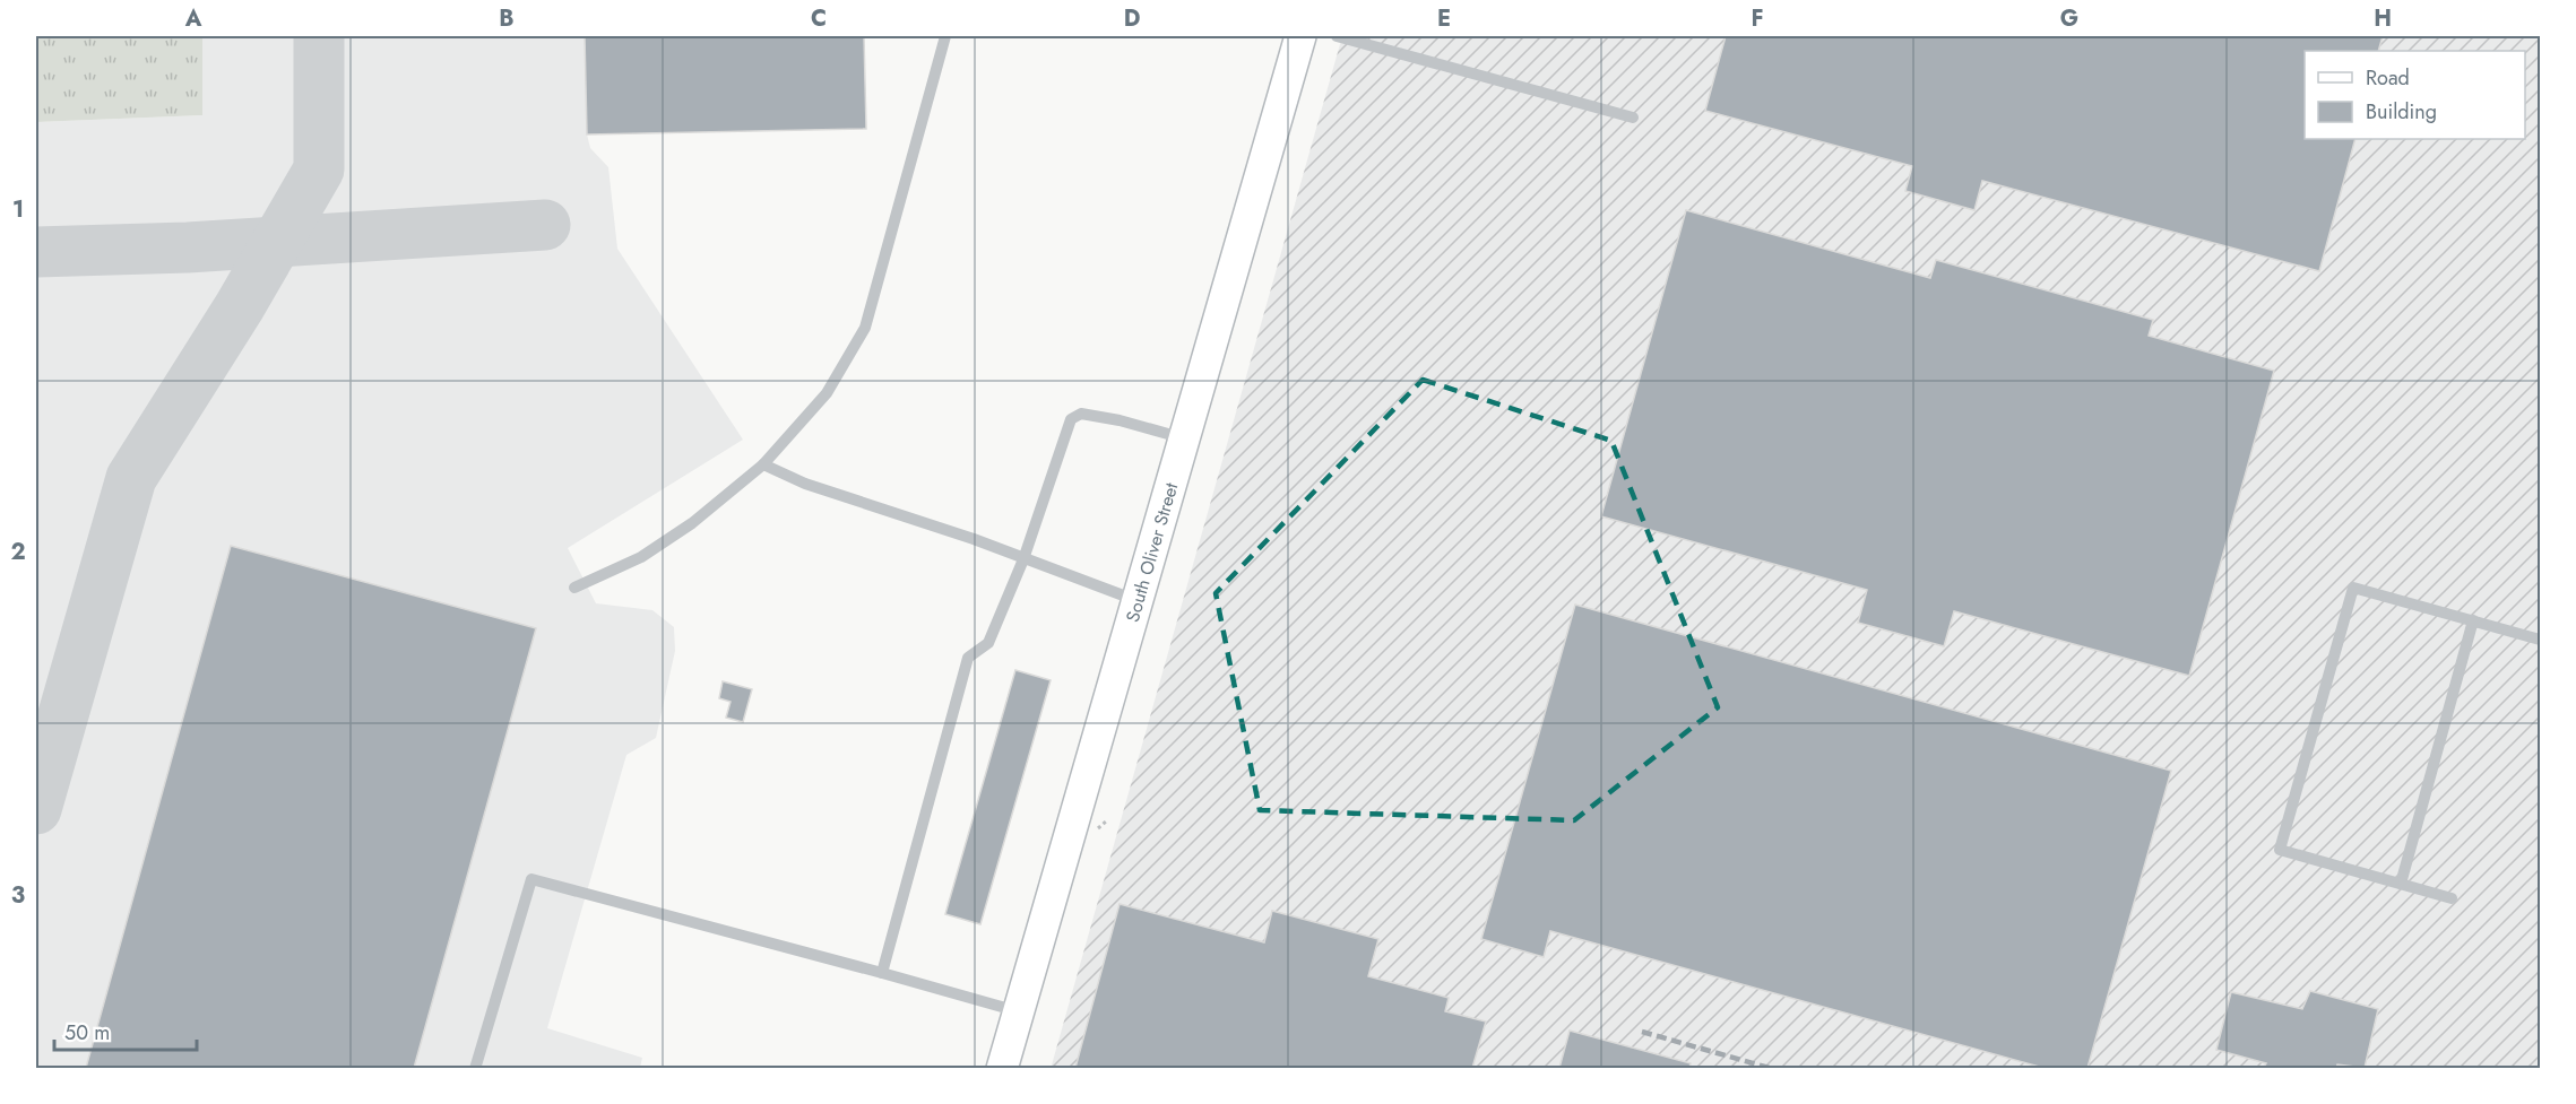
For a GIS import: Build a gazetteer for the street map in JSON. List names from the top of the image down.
{
  "streets": {
    "main road": ["South Oliver Street"]
  },
  "legend": ["Road", "Building"],
  "scale_bar": "50 m",
  "grid": {
    "columns": [
      "A",
      "B",
      "C",
      "D",
      "E",
      "F",
      "G",
      "H"
    ],
    "rows": ["1", "2", "3"]
  }
}
